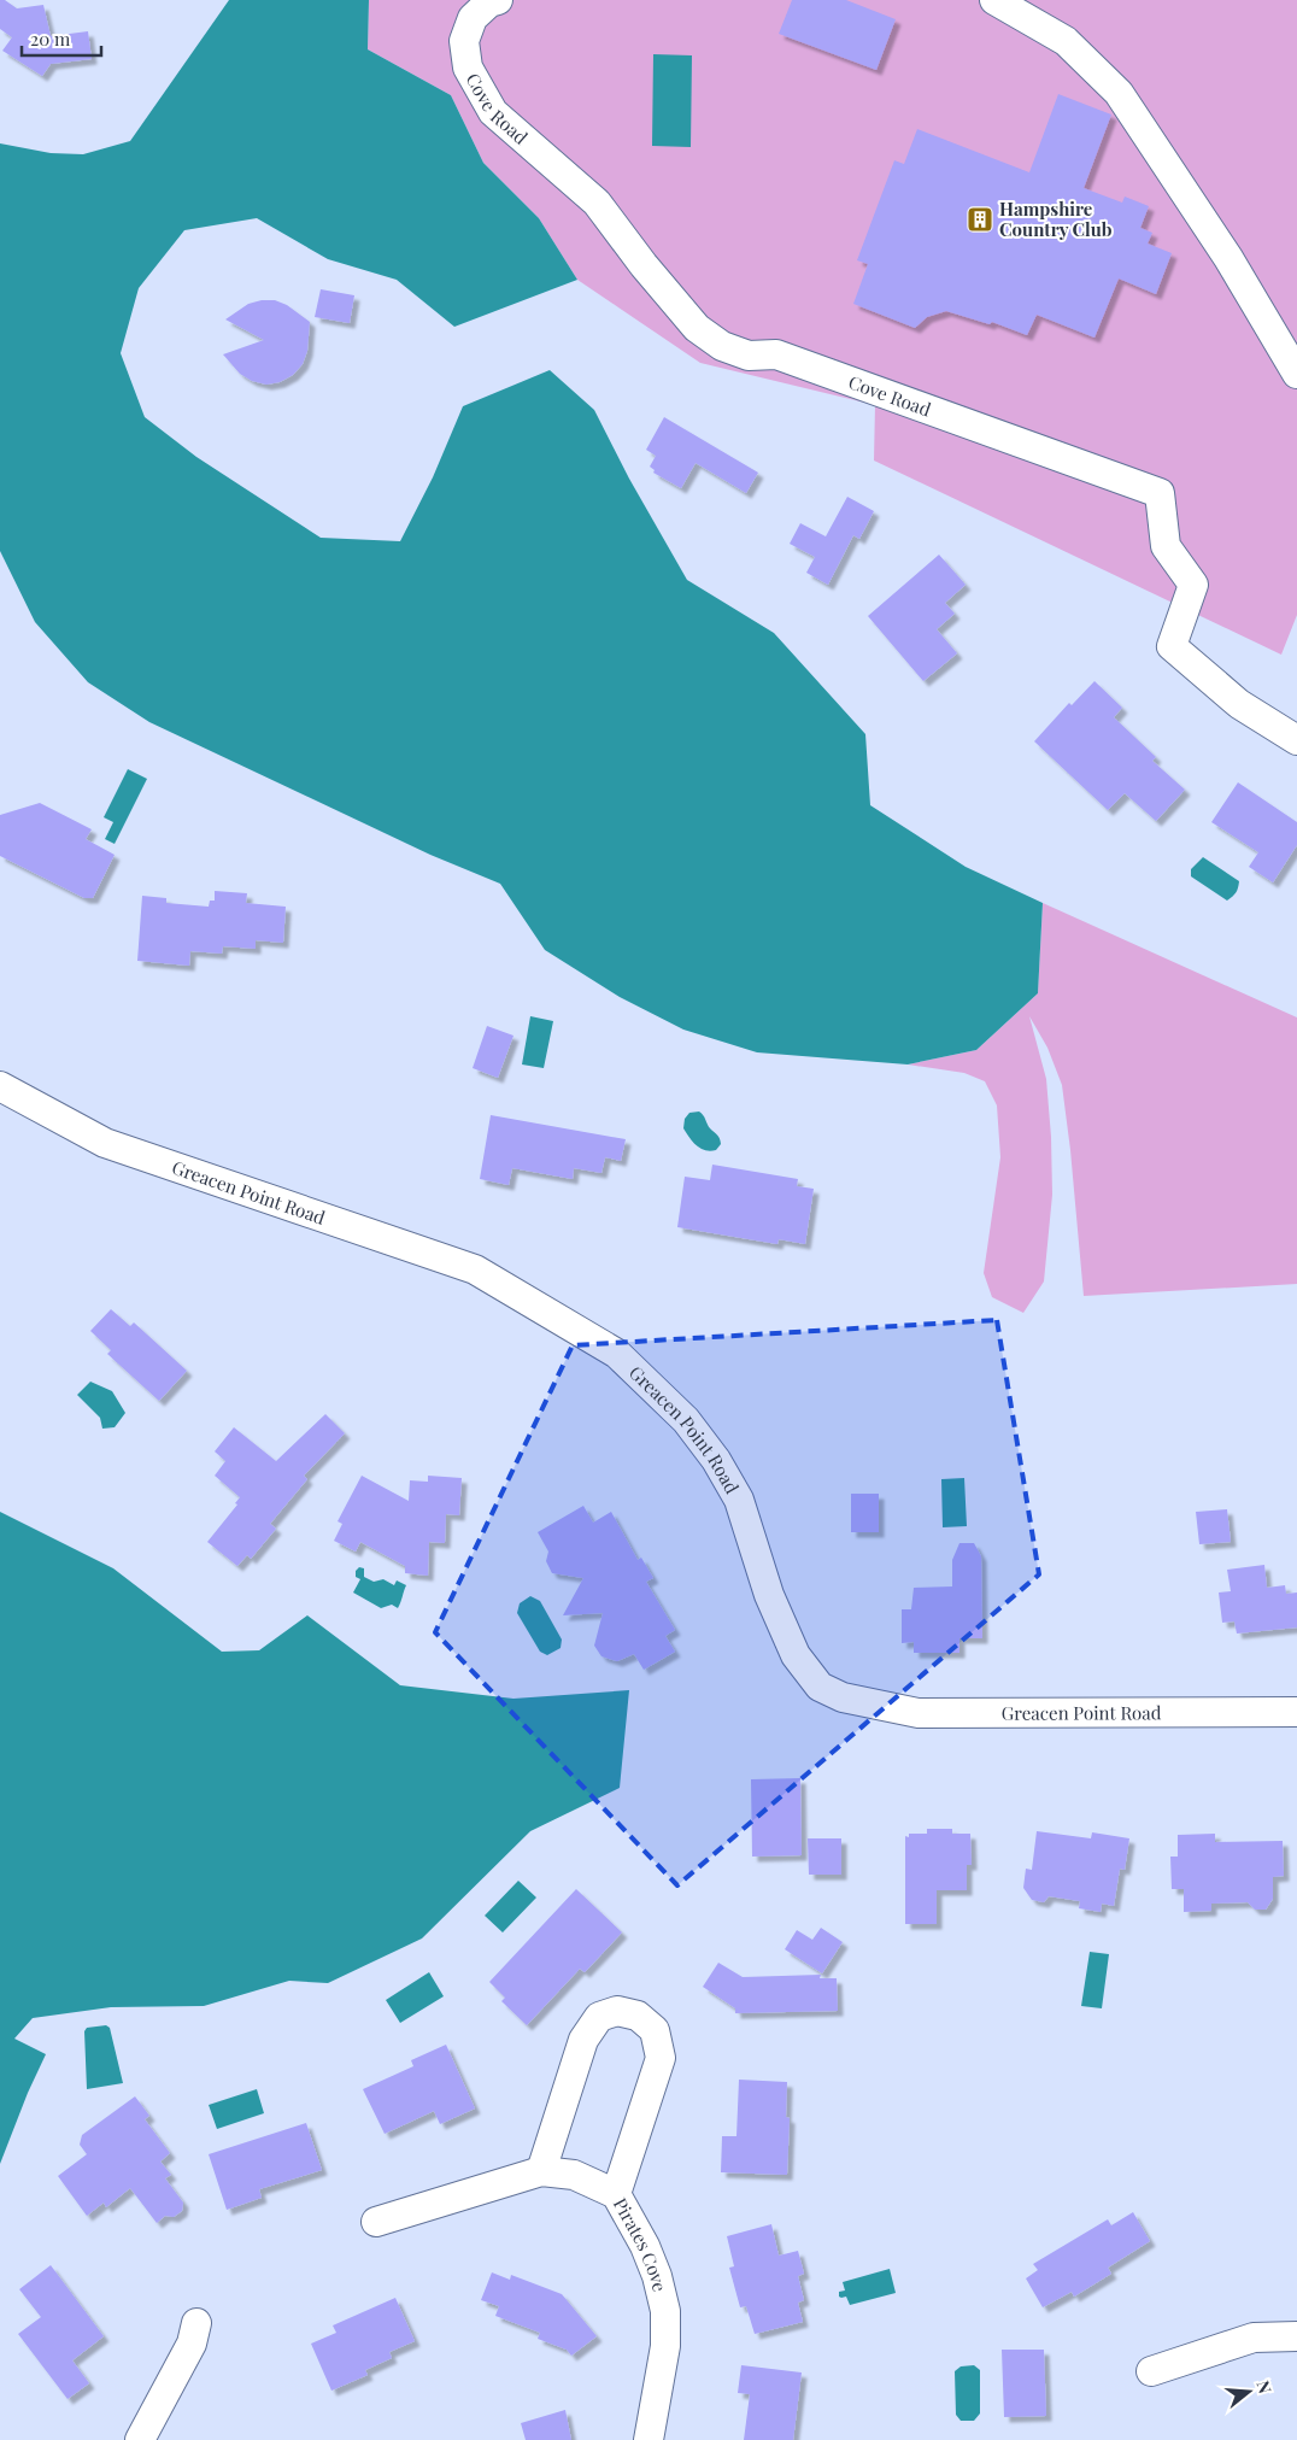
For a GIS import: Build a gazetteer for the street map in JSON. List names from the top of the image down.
{
  "streets": {
    "street": ["Cove Road", "Greacen Point Road", "Pirates Cove"]
  },
  "places": {
    "building": ["Hampshire Country Club"]
  },
  "scale_bar": "20 m",
  "north": "right"
}
